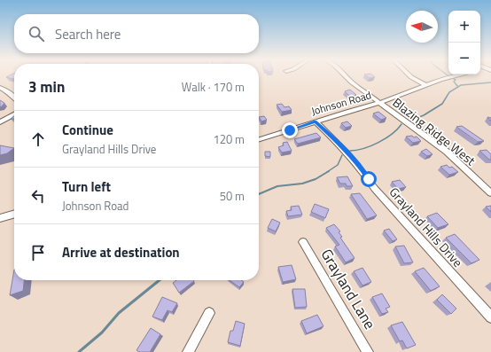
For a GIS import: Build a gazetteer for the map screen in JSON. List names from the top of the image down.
{
  "streets": {
    "street": [
      "Johnson Road",
      "Blazing Ridge West",
      "Grayland Hills Drive",
      "Grayland Lane"
    ]
  },
  "crossings": [
    ["Johnson Road", "Blazing Ridge West"],
    ["Johnson Road", "Grayland Hills Drive"]
  ],
  "north": "left",
  "page": {
    "map_buttons": ["+", "−"],
    "search": "Search here",
    "heading": ["3 min", "Walk · 170 m"],
    "list": [
      ["Continue", "Grayland Hills Drive", "120 m"],
      ["Turn left", "Johnson Road", "50 m"],
      "Arrive at destination"
    ]
  }
}
